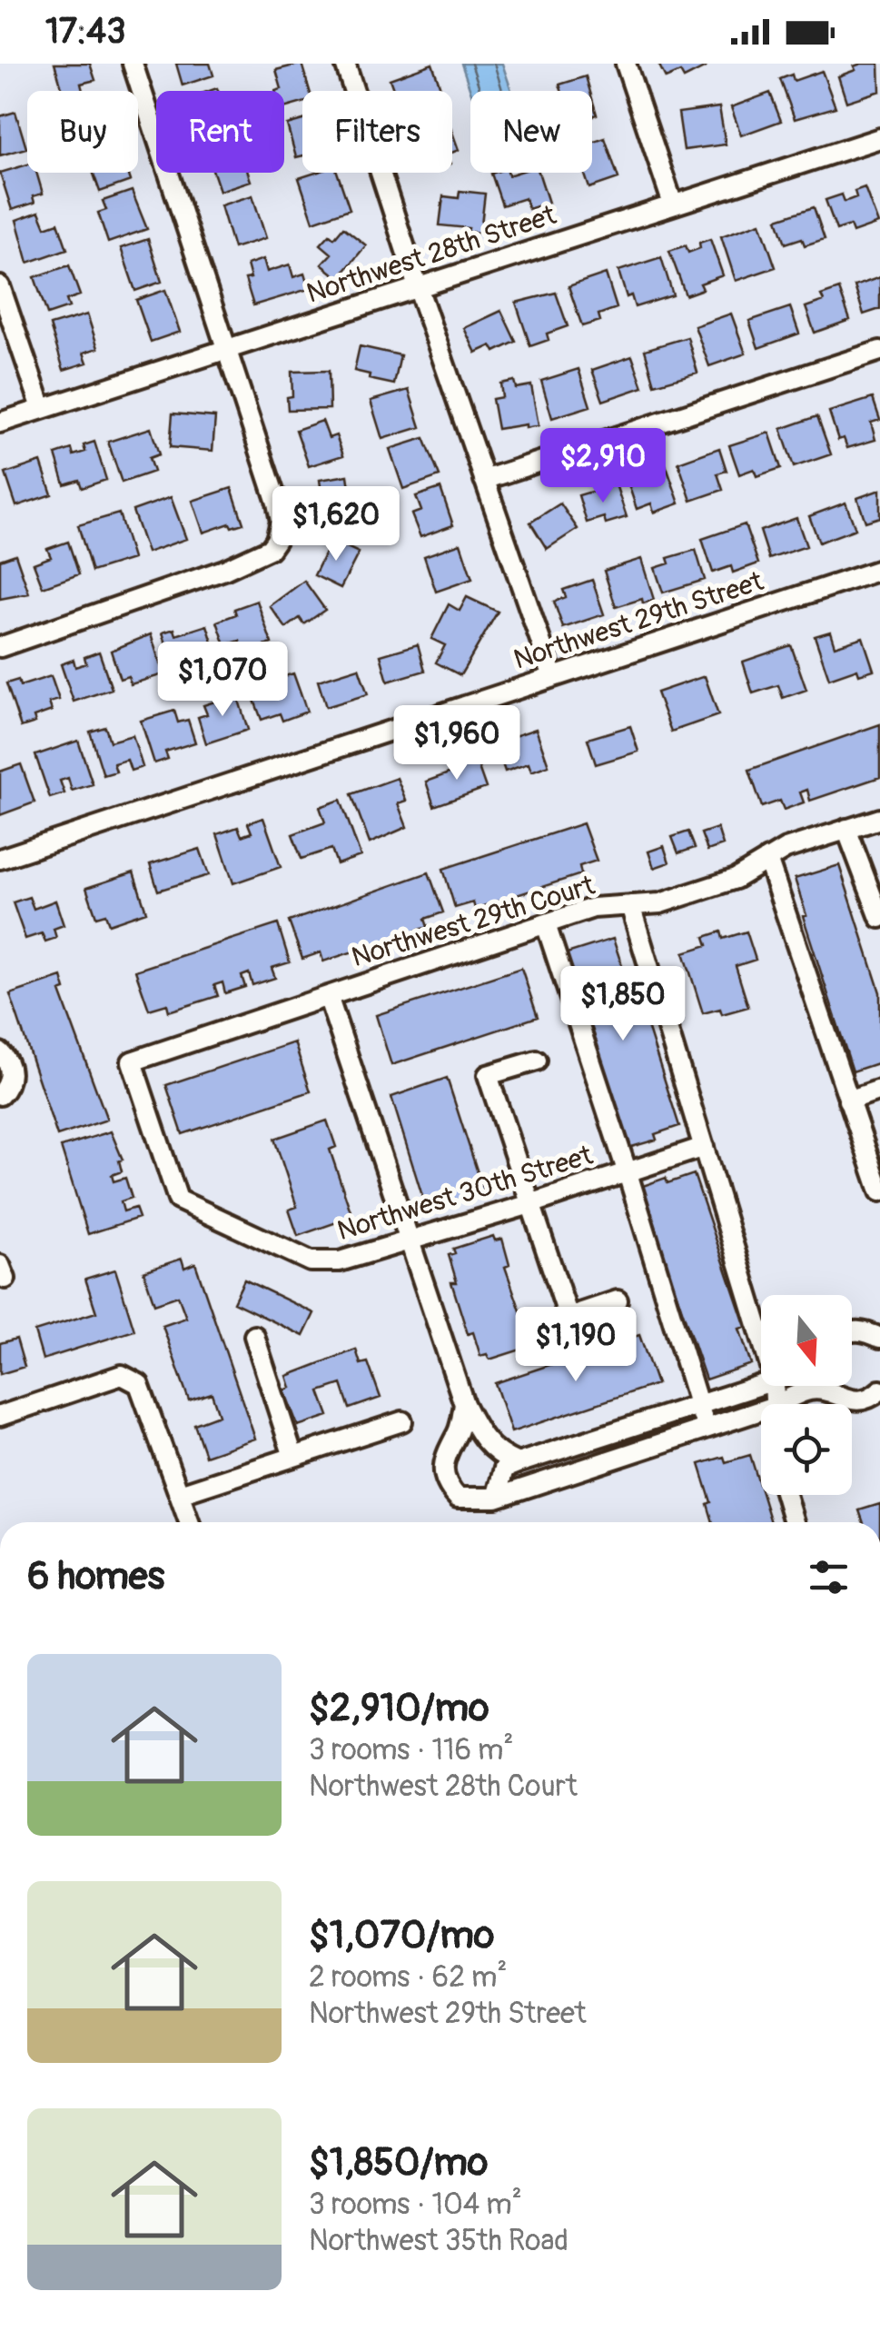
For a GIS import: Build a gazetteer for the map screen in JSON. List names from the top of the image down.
{
  "streets": {
    "street": [
      "Northwest 28th Street",
      "Northwest 29th Street",
      "Northwest 29th Court",
      "Northwest 30th Street"
    ]
  },
  "crossings": [
    ["Northwest 29th Court", "Northwest 30th Street"]
  ],
  "north": "bottom",
  "page": {
    "status": "17:43",
    "chip": [
      "Buy",
      "Rent",
      "Filters",
      "New"
    ],
    "price": [
      "$2,910",
      "$1,620",
      "$1,070",
      "$1,960",
      "$1,850",
      "$1,190"
    ],
    "heading": "6 homes",
    "list": [
      {
        "name": "$2,910/mo",
        "note": "3 rooms · 116 m² · Northwest 28th Court"
      },
      {
        "name": "$1,070/mo",
        "note": "2 rooms · 62 m² · Northwest 29th Street"
      },
      {
        "name": "$1,850/mo",
        "note": "3 rooms · 104 m² · Northwest 35th Road"
      }
    ]
  }
}
